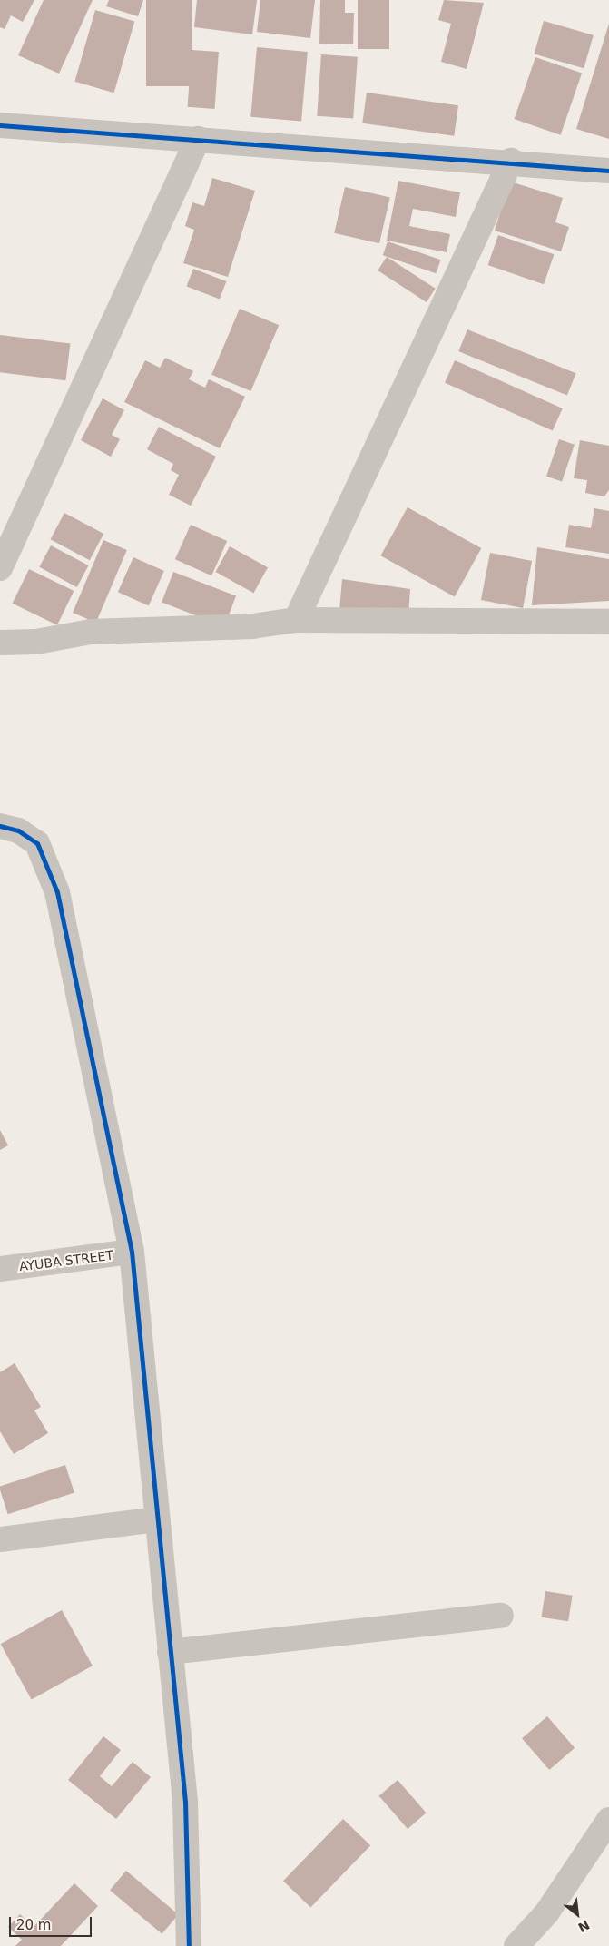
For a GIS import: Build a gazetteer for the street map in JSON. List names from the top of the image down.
{
  "streets": {
    "street": ["AYUBA STREET"]
  },
  "scale_bar": "20 m",
  "north": "bottom right"
}
